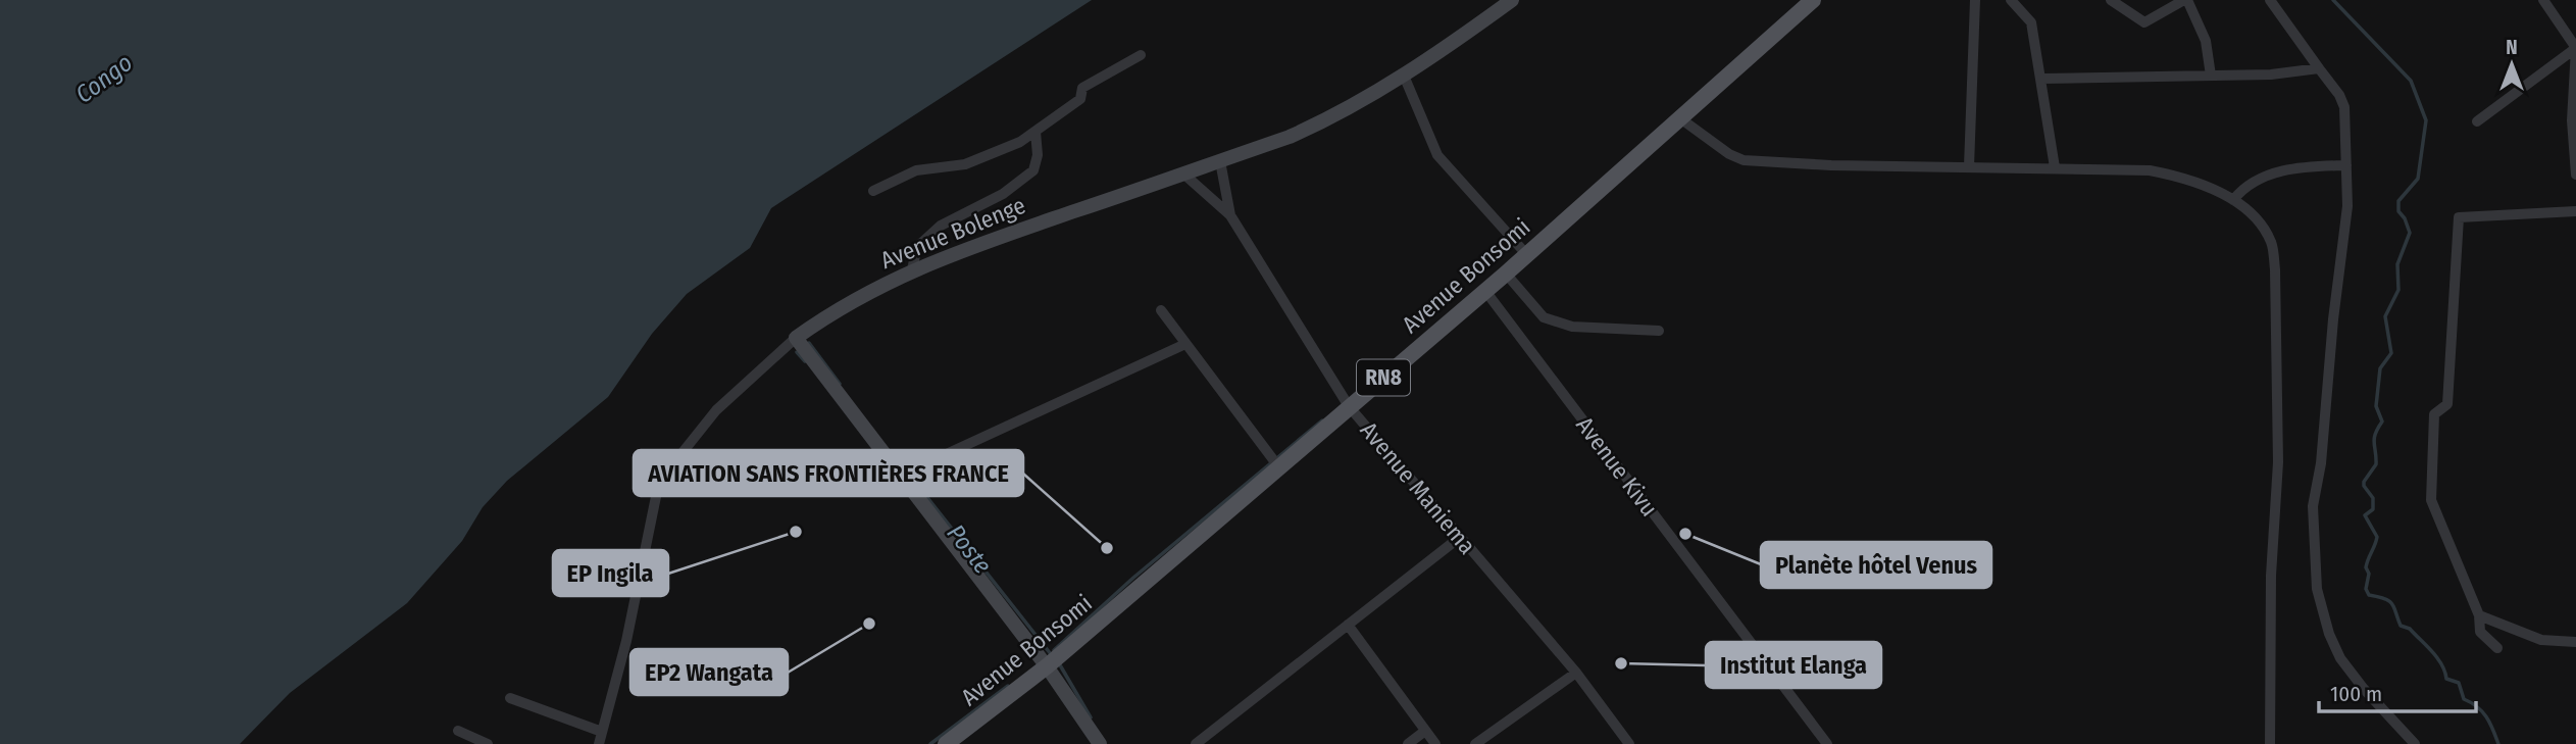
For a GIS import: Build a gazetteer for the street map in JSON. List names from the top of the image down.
{
  "streets": {
    "main road": ["Avenue Bonsomi", "RN8"],
    "street": ["Avenue Bolenge", "Avenue Kivu", "Avenue Maniema"]
  },
  "crossings": [
    ["Avenue Bonsomi", "Avenue Kivu"],
    ["Avenue Bonsomi", "Avenue Maniema"]
  ],
  "water": ["Congo", "Poste"],
  "places": [
    "EP Ingila",
    "Planète hôtel Venus",
    "AVIATION SANS FRONTIÈRES FRANCE",
    "EP2 Wangata",
    "Institut Elanga"
  ],
  "scale_bar": "100 m",
  "north": "top"
}
